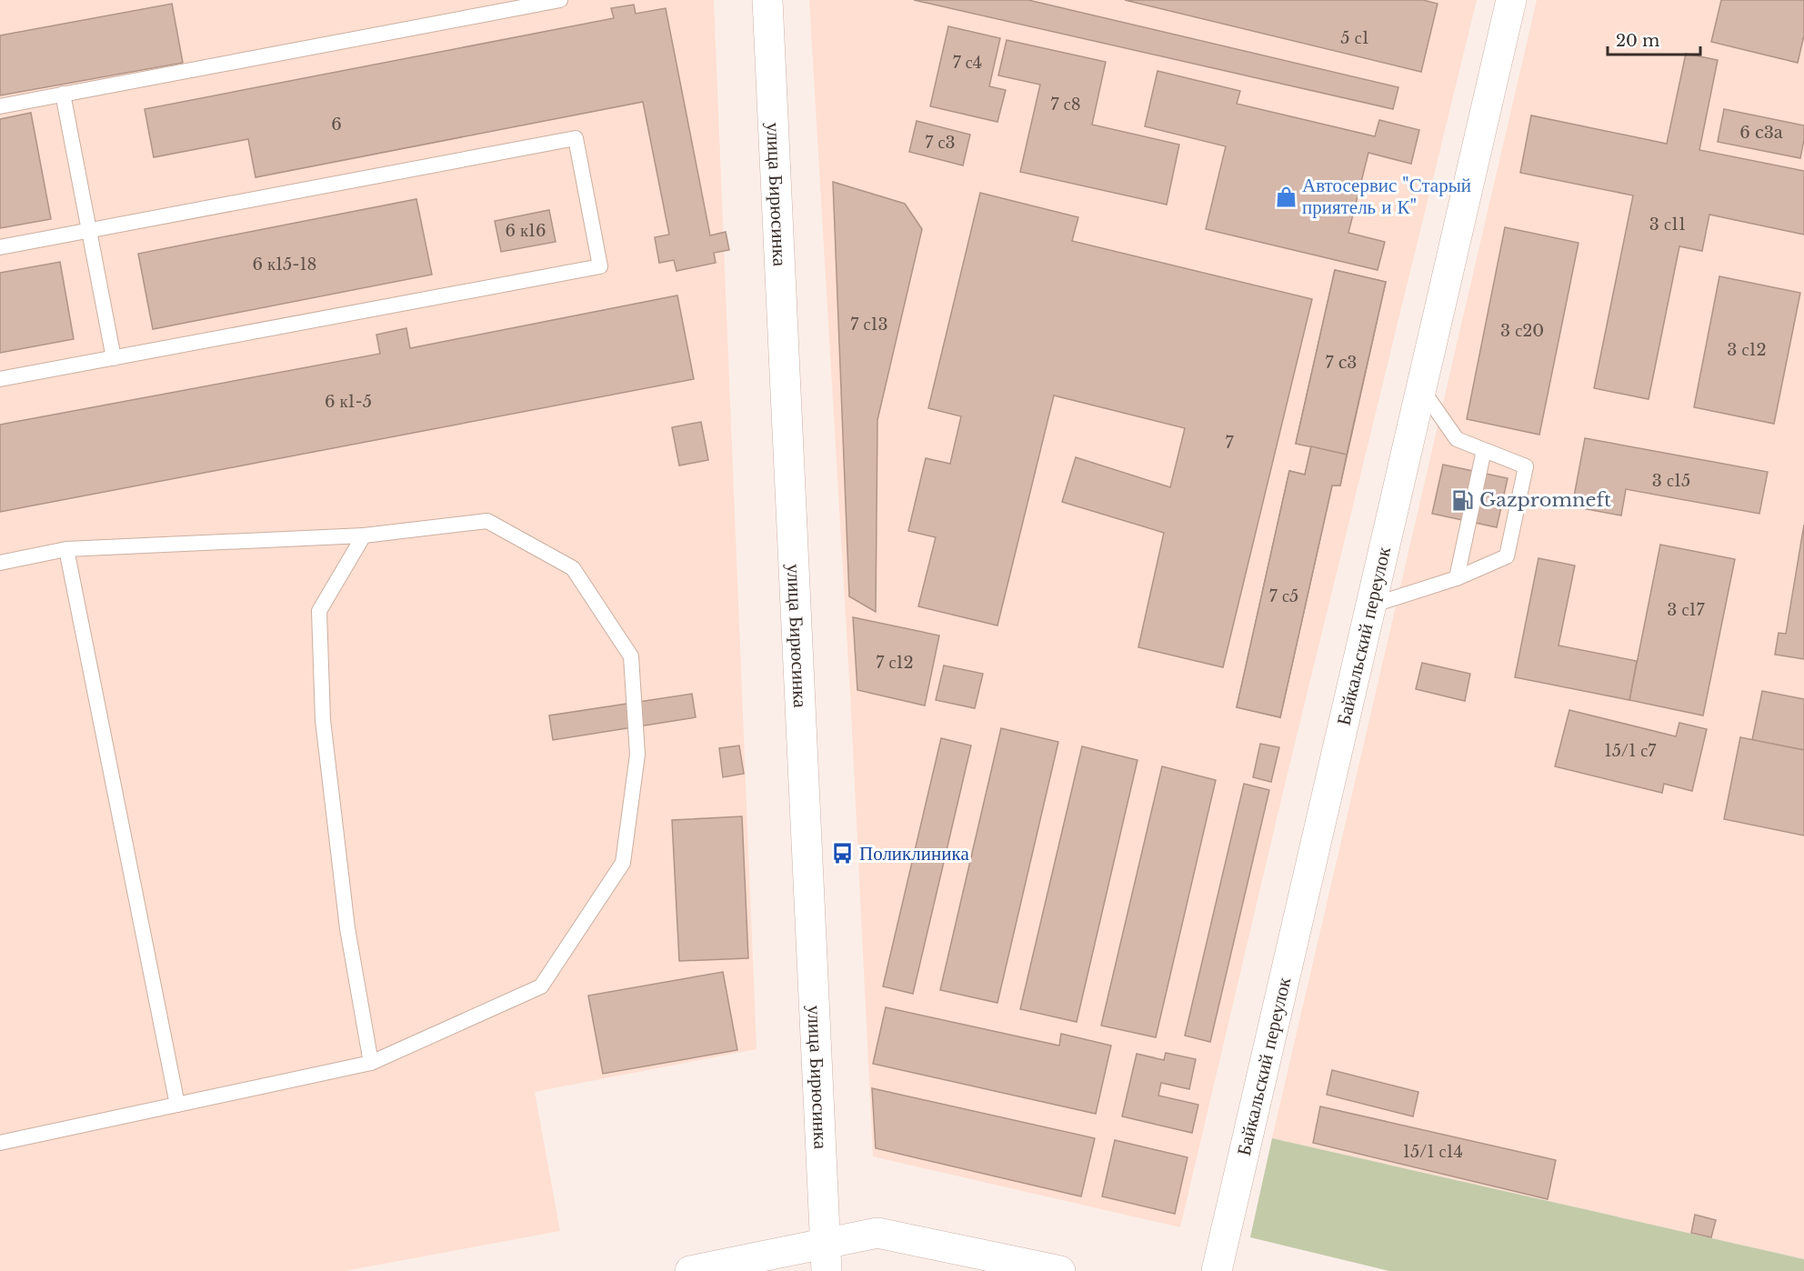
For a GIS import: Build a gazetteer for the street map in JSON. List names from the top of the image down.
{
  "streets": {
    "street": ["улица Бирюсинка", "Байкальский переулок"]
  },
  "places": {
    "shop": ["Автосервис \"Старый приятель и К\""],
    "fuel station": ["Gazpromneft"],
    "bus stop": ["Поликлиника"]
  },
  "house_numbers": [
    "5 с1",
    "7 с4",
    "7 с8",
    "6",
    "6 c3a",
    "7 с3",
    "3 с11",
    "6 к16",
    "6 к15-18",
    "7 с13",
    "3 с20",
    "3 с12",
    "7 c3",
    "6 к1-5",
    "7",
    "3 с15",
    "7 с5",
    "3 с17",
    "7 с12",
    "15/1 с7",
    "15/1 с14"
  ],
  "scale_bar": "20 m"
}
